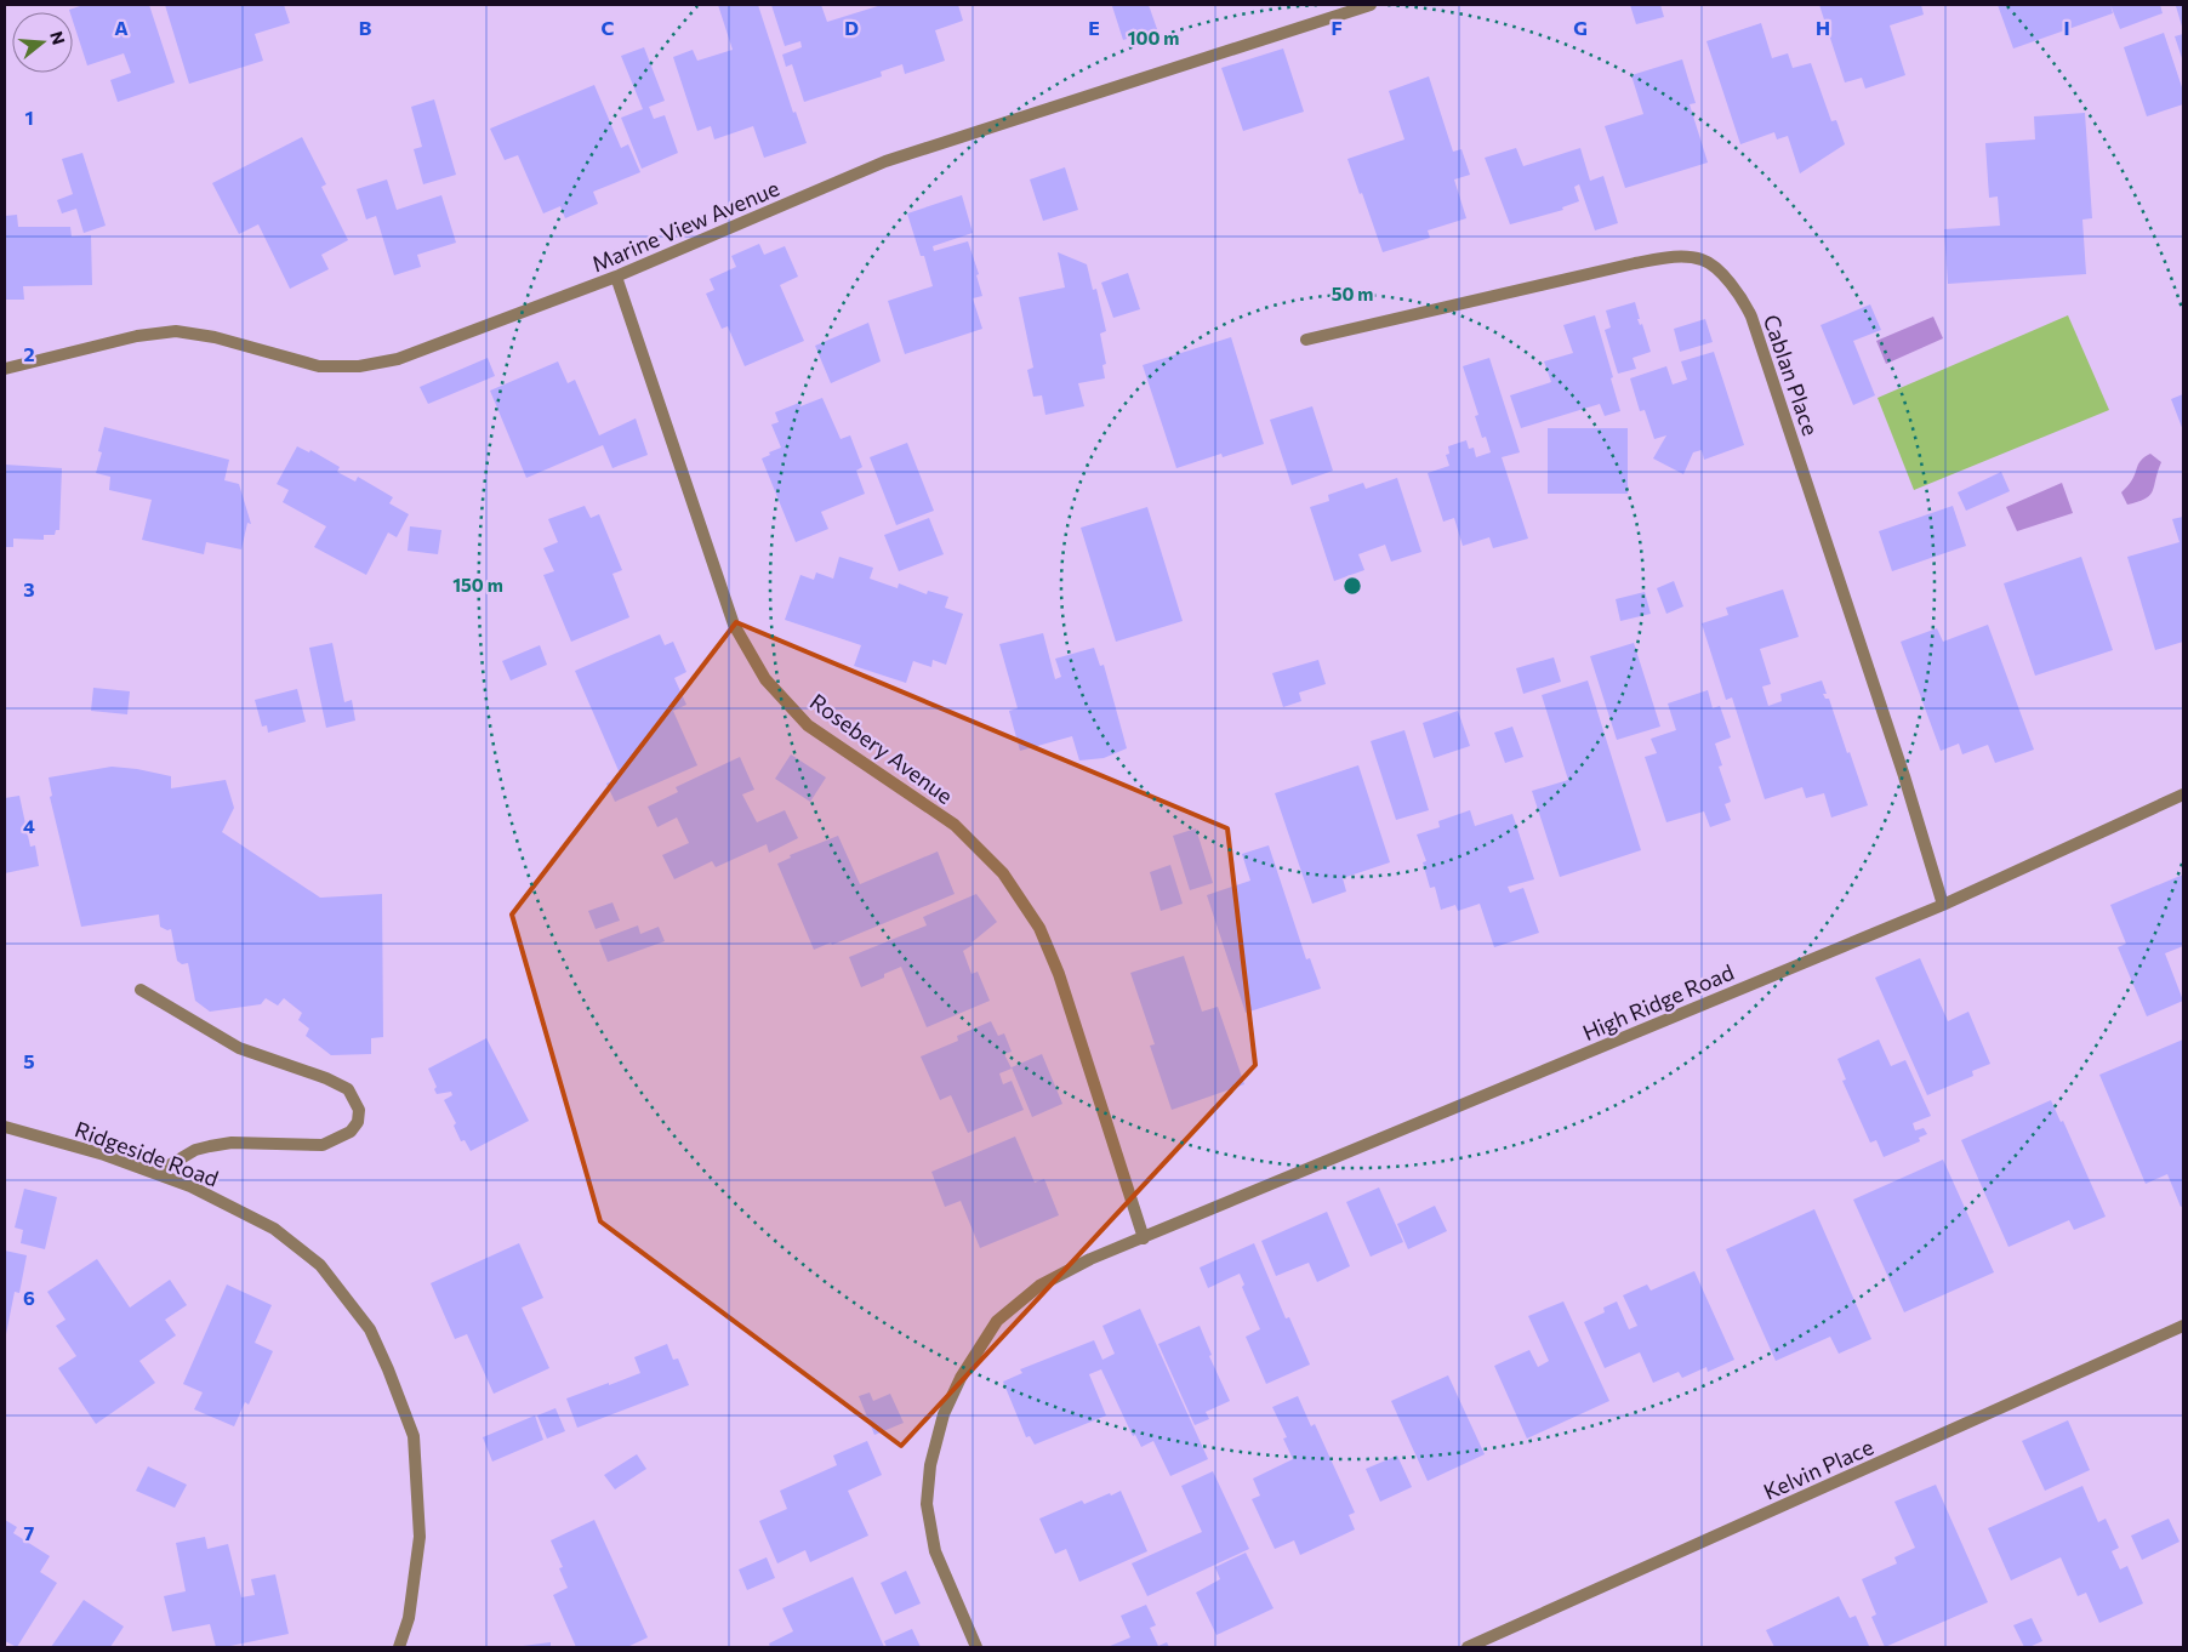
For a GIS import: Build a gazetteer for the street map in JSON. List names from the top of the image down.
{
  "streets": {
    "street": [
      "Marine View Avenue",
      "Cablan Place",
      "Rosebery Avenue",
      "High Ridge Road",
      "Ridgeside Road",
      "Kelvin Place"
    ]
  },
  "crossings": [
    ["Marine View Avenue", "Rosebery Avenue"],
    ["Cablan Place", "High Ridge Road"],
    ["Rosebery Avenue", "High Ridge Road"]
  ],
  "north": "right",
  "grid": {
    "columns": [
      "A",
      "B",
      "C",
      "D",
      "E",
      "F",
      "G",
      "H",
      "I"
    ],
    "rows": [
      "1",
      "2",
      "3",
      "4",
      "5",
      "6",
      "7"
    ]
  },
  "rings": ["100 m", "50 m", "150 m"]
}
